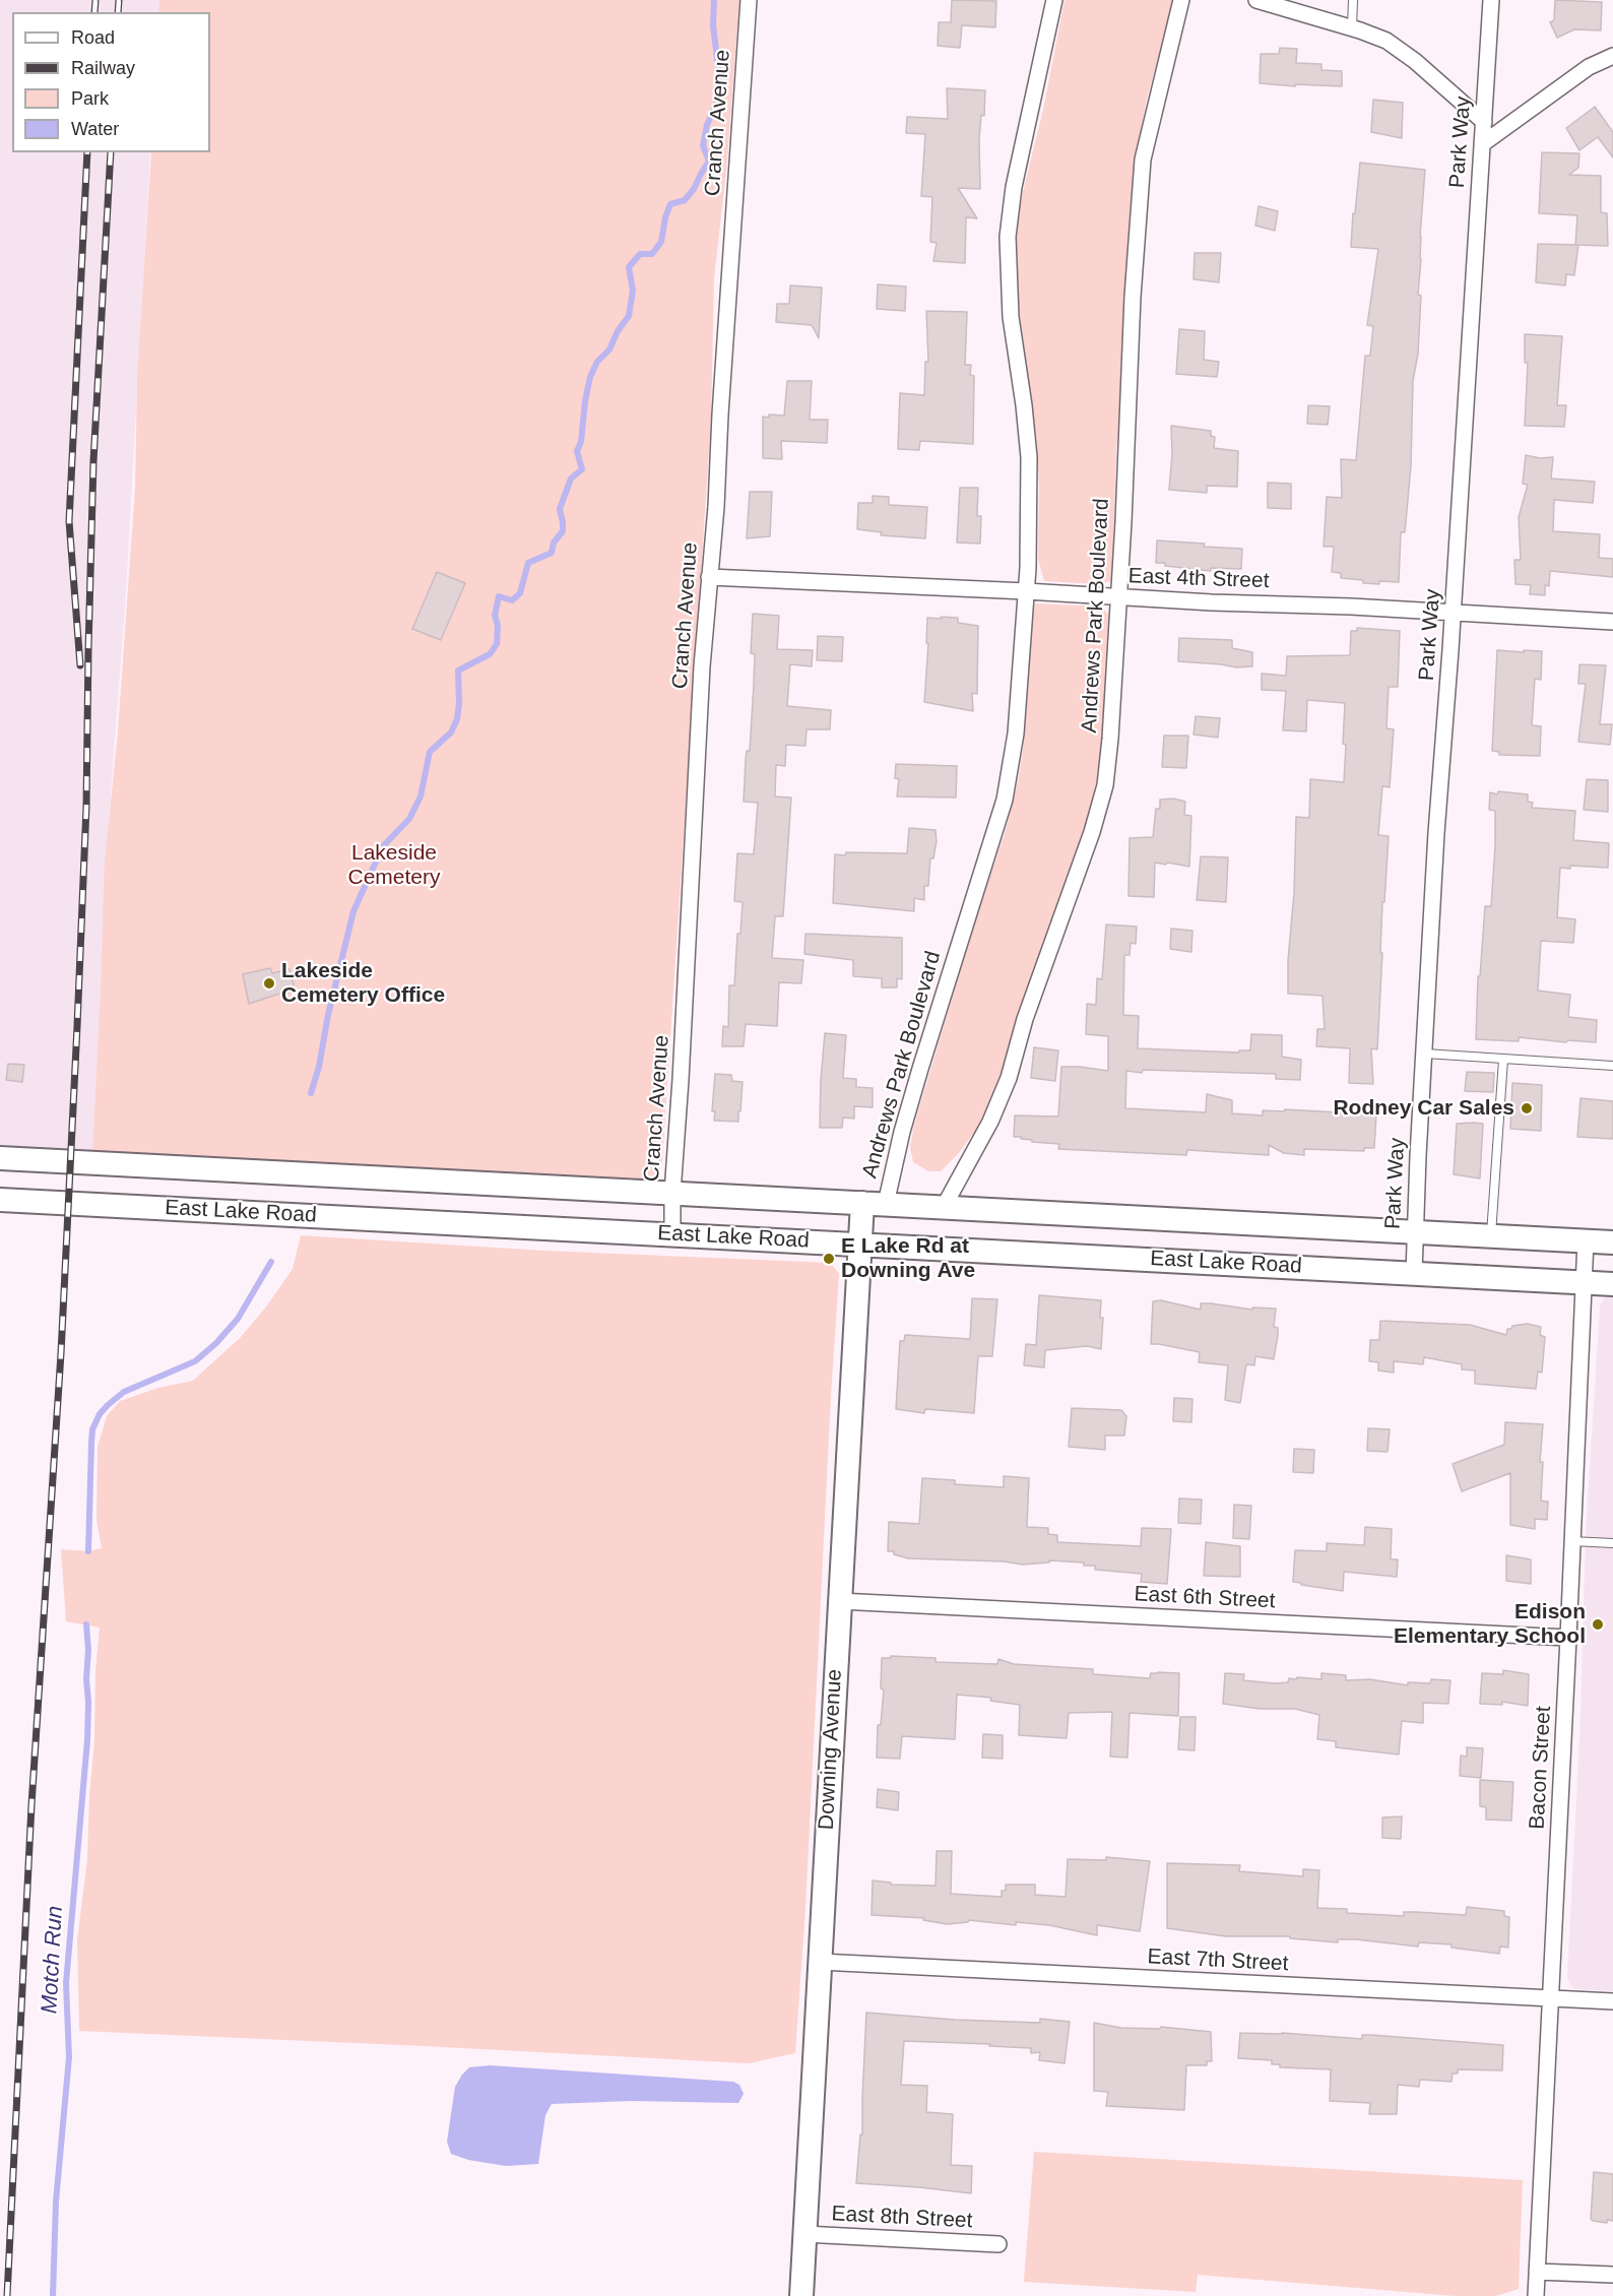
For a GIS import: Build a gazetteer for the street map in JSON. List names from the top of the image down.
{
  "streets": {
    "main road": ["East Lake Road", "Downing Avenue"],
    "street": [
      "Cranch Avenue",
      "Park Way",
      "East 4th Street",
      "Andrews Park Boulevard",
      "East 6th Street",
      "Bacon Street",
      "East 7th Street",
      "East 8th Street"
    ]
  },
  "crossings": [
    ["Cranch Avenue", "East 4th Street"],
    ["Cranch Avenue", "East Lake Road"],
    ["Park Way", "East 4th Street"],
    ["Park Way", "East Lake Road"],
    ["East 4th Street", "Andrews Park Boulevard"],
    ["Andrews Park Boulevard", "East Lake Road"],
    ["East Lake Road", "Downing Avenue"],
    ["East Lake Road", "Bacon Street"],
    ["East 6th Street", "Downing Avenue"],
    ["East 6th Street", "Bacon Street"],
    ["Downing Avenue", "East 7th Street"],
    ["Downing Avenue", "East 8th Street"],
    ["Bacon Street", "East 7th Street"]
  ],
  "water": ["Motch Run"],
  "parks": ["Lakeside Cemetery"],
  "places": [
    "Lakeside Cemetery Office",
    "Rodney Car Sales",
    "E Lake Rd at Downing Ave",
    "Edison Elementary School"
  ],
  "legend": [
    "Road",
    "Railway",
    "Park",
    "Water"
  ]
}
